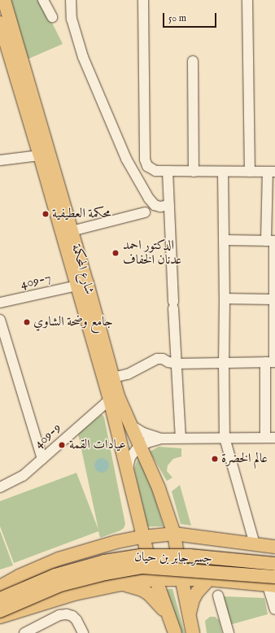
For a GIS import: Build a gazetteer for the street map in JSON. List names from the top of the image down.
{
  "streets": {
    "main road": ["شارع المحكمة", "جسر جابر بن حيان"],
    "street": ["409-7", "409-9"]
  },
  "crossings": [
    ["شارع المحكمة", "409-7"],
    ["شارع المحكمة", "409-9"]
  ],
  "places": [
    "محكمة العطيفية",
    "الدكتور احمد عدنان الخفاف",
    "جامع وضحة الشاوي",
    "عيادات القمة",
    "عالم الخضرة"
  ],
  "scale_bar": "50 m"
}
